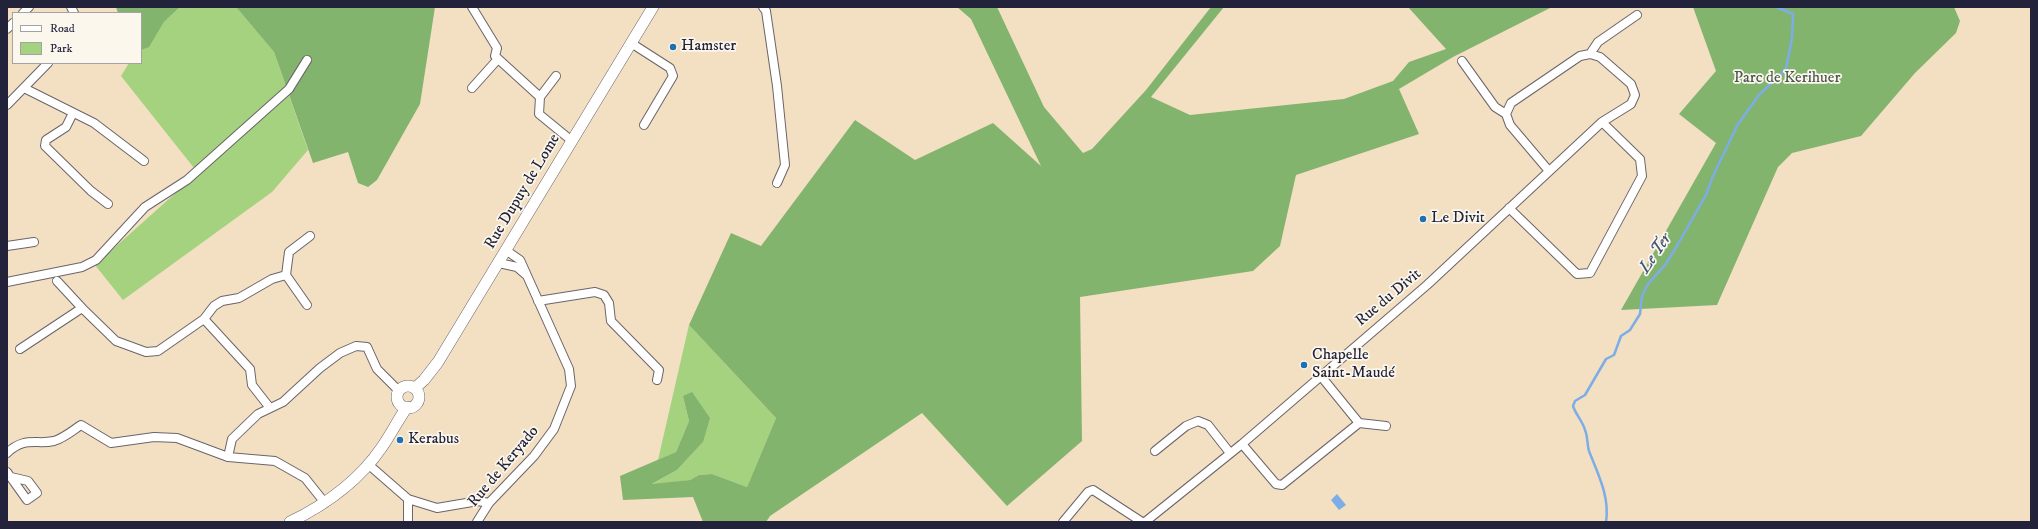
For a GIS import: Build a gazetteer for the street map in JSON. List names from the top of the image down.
{
  "streets": {
    "street": ["Rue Dupuy de Lome", "Rue du Divit", "Rue de Keryado"]
  },
  "crossings": [
    ["Rue Dupuy de Lome", "Rue de Keryado"]
  ],
  "water": ["Le Ter"],
  "parks": ["Parc de Kerihuer"],
  "places": [
    "Hamster",
    "Le Divit",
    "Chapelle Saint-Maudé",
    "Kerabus"
  ],
  "legend": ["Road", "Park"]
}
